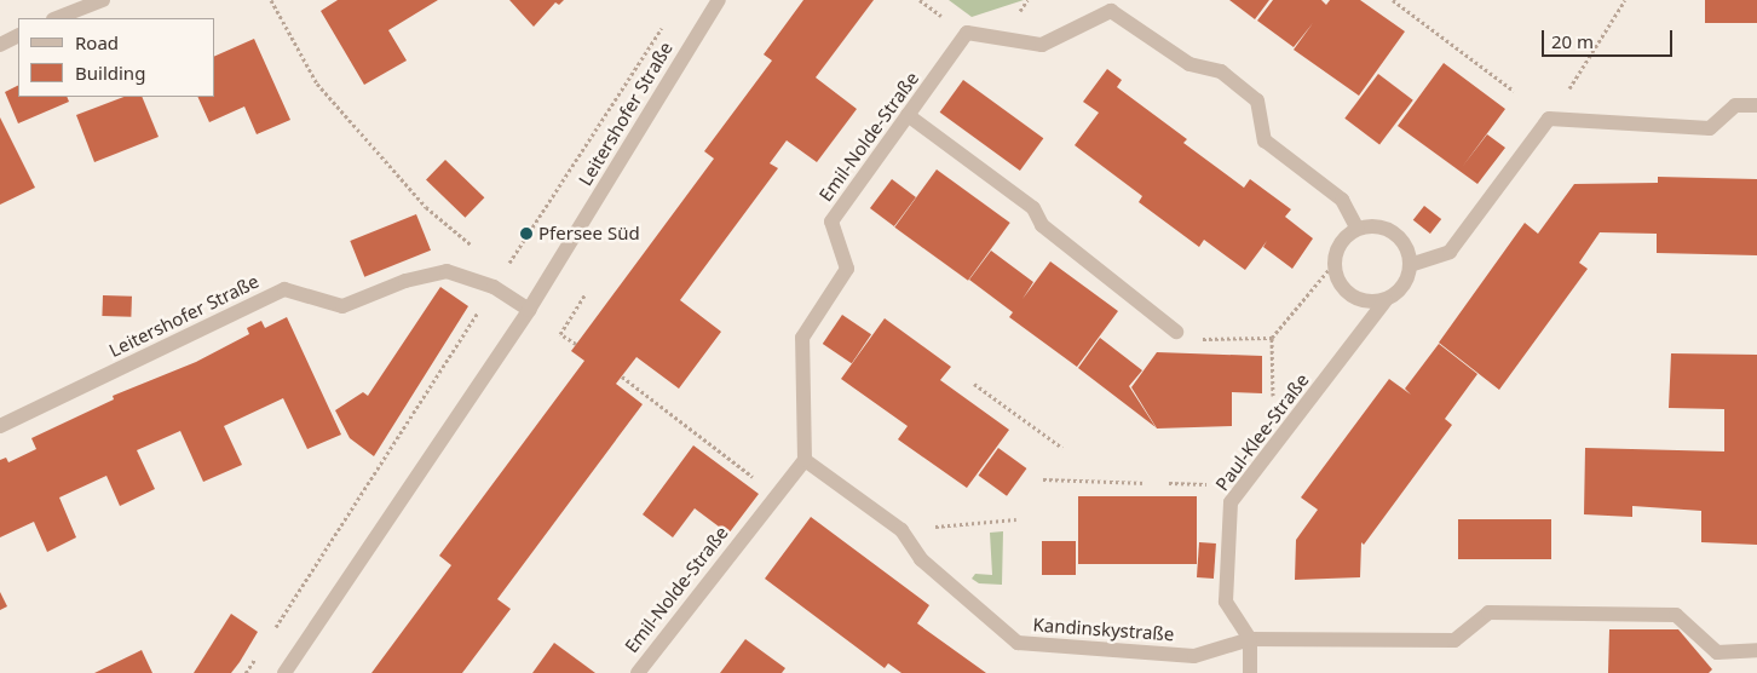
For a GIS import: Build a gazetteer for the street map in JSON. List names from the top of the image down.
{
  "streets": {
    "street": [
      "Leitershofer Straße",
      "Emil-Nolde-Straße",
      "Paul-Klee-Straße",
      "Kandinskystraße"
    ]
  },
  "crossings": [
    ["Emil-Nolde-Straße", "Kandinskystraße"],
    ["Paul-Klee-Straße", "Kandinskystraße"]
  ],
  "places": ["Pfersee Süd"],
  "legend": ["Road", "Building"],
  "scale_bar": "20 m"
}
